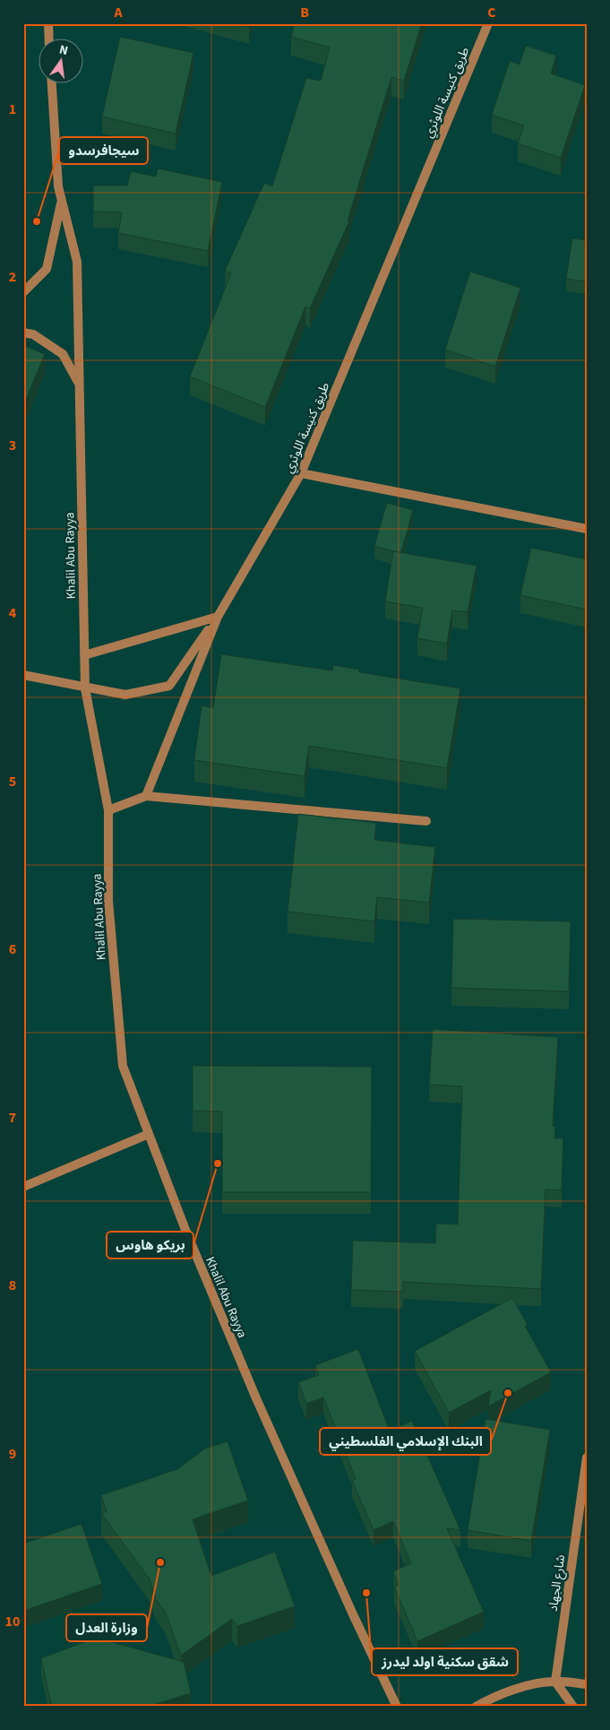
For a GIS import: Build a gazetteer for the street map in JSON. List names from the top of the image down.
{
  "streets": {
    "street": ["طريق كنيسة اللوثري", "Khalil Abu Rayya", "شارع الجهاد"]
  },
  "places": [
    "سيجافرسدو",
    "بريكو هاوس",
    "البنك الإسلامي الفلسطيني",
    "وزارة العدل",
    "شقق سكنية اولد ليدرز"
  ],
  "north": "top",
  "grid": {
    "columns": ["A", "B", "C"],
    "rows": [
      "1",
      "2",
      "3",
      "4",
      "5",
      "6",
      "7",
      "8",
      "9",
      "10"
    ]
  }
}
